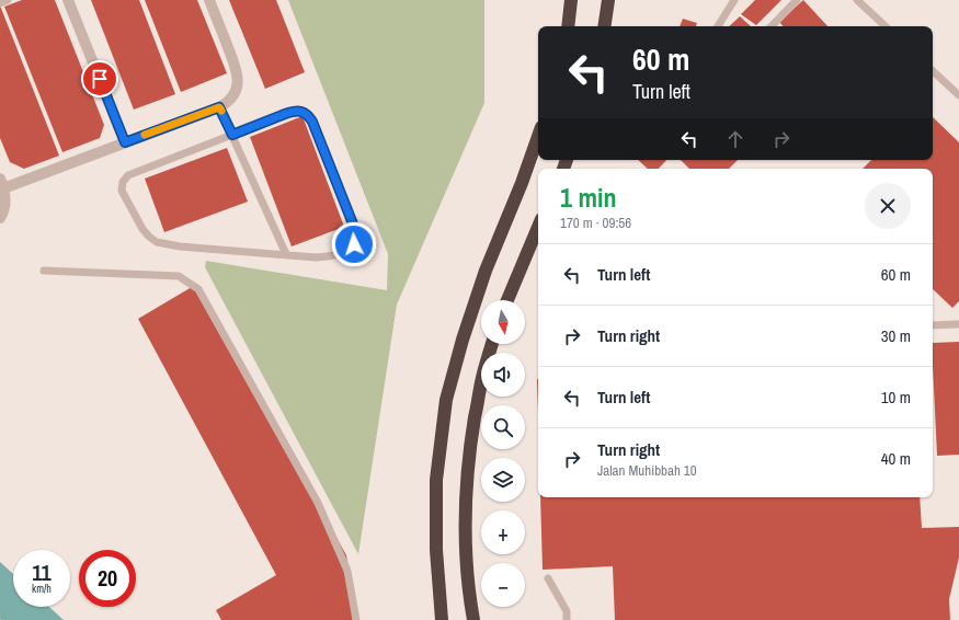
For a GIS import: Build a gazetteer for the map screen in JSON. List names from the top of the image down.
{
  "north": "bottom",
  "page": {
    "turn": ["60 m", "Turn left"],
    "heading": ["1 min", "170 m · 09:56"],
    "list": [
      {
        "name": "Turn left",
        "value": "60 m"
      },
      {
        "name": "Turn right",
        "value": "30 m"
      },
      {
        "name": "Turn left",
        "value": "10 m"
      },
      {
        "name": "Turn right",
        "note": "Jalan Muhibbah 10",
        "value": "40 m"
      }
    ],
    "map_buttons": ["+", "−"],
    "speed": "11 km/h",
    "limit": "20"
  }
}
